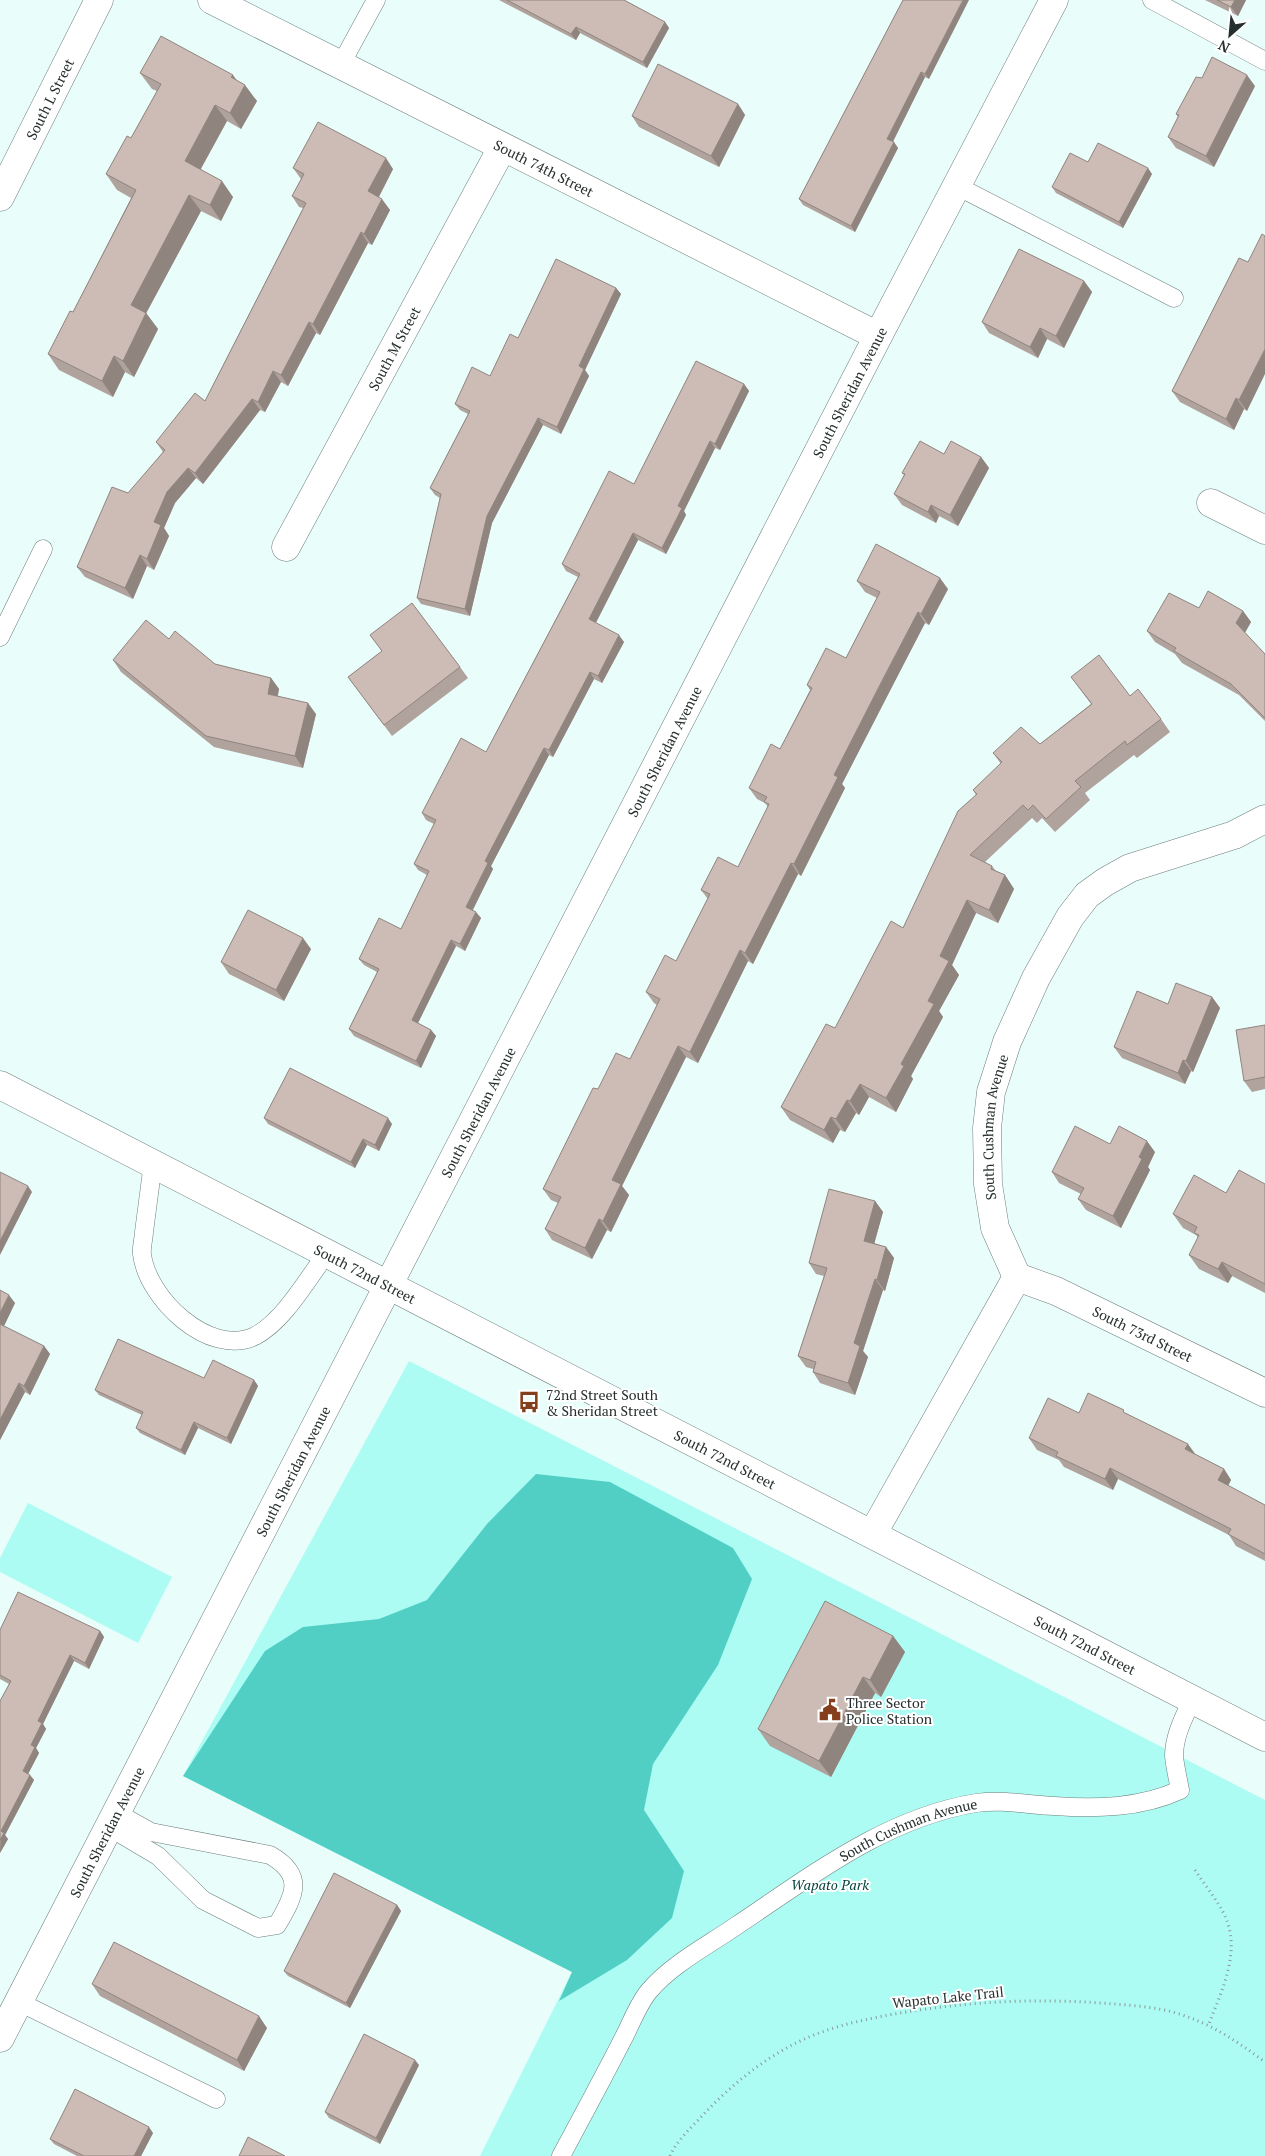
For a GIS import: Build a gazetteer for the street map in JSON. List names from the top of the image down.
{
  "streets": {
    "street": [
      "South L Street",
      "South 74th Street",
      "South M Street",
      "South Sheridan Avenue",
      "South Cushman Avenue",
      "South 72nd Street",
      "South 73rd Street"
    ],
    "path": ["Wapato Lake Trail"]
  },
  "crossings": [
    ["South 74th Street", "South M Street"],
    ["South 74th Street", "South Sheridan Avenue"],
    ["South Sheridan Avenue", "South 72nd Street"],
    ["South Cushman Avenue", "South 72nd Street"],
    ["South Cushman Avenue", "South 73rd Street"]
  ],
  "parks": ["Wapato Park"],
  "places": {
    "bus stop": ["72nd Street South & Sheridan Street"],
    "public building": ["Three Sector Police Station"]
  },
  "north": "bottom left"
}
